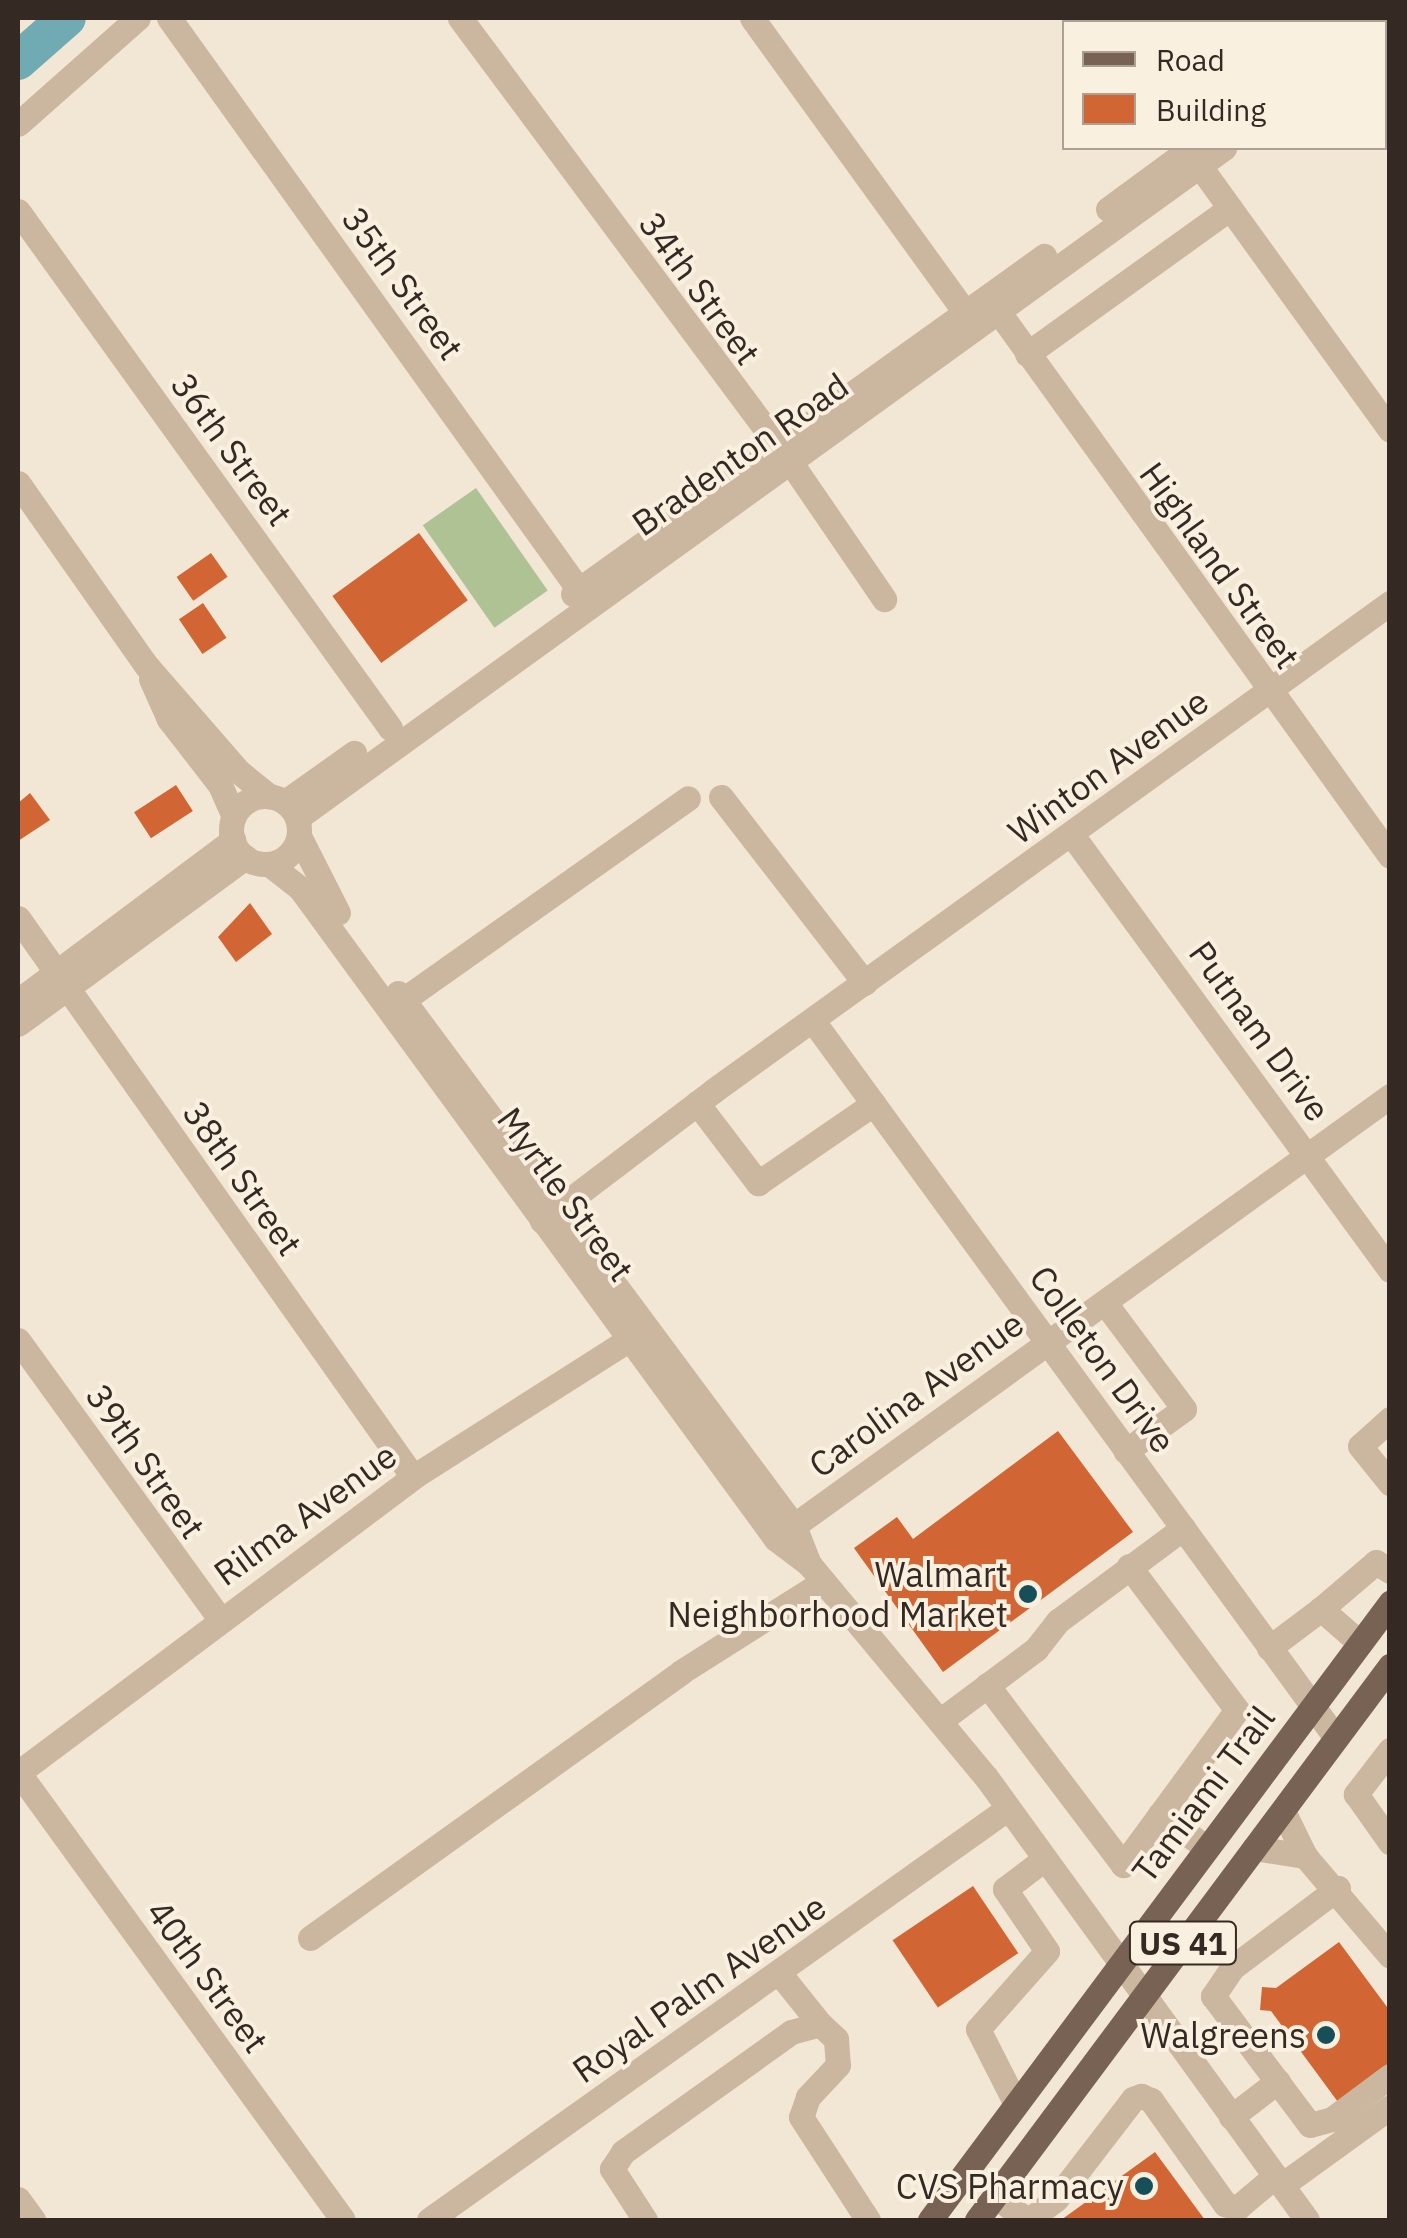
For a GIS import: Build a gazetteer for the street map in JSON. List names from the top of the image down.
{
  "streets": {
    "main road": ["Tamiami Trail", "US 41"],
    "street": [
      "35th Street",
      "34th Street",
      "36th Street",
      "Bradenton Road",
      "Highland Street",
      "Winton Avenue",
      "Putnam Drive",
      "38th Street",
      "Myrtle Street",
      "Colleton Drive",
      "Carolina Avenue",
      "39th Street",
      "Rilma Avenue",
      "40th Street",
      "Royal Palm Avenue"
    ]
  },
  "crossings": [
    ["35th Street", "Bradenton Road"],
    ["34th Street", "Bradenton Road"],
    ["36th Street", "Bradenton Road"],
    ["Bradenton Road", "Highland Street"],
    ["Bradenton Road", "38th Street"],
    ["Bradenton Road", "Myrtle Street"],
    ["Highland Street", "Winton Avenue"],
    ["Winton Avenue", "Putnam Drive"],
    ["Winton Avenue", "Myrtle Street"],
    ["Winton Avenue", "Colleton Drive"],
    ["Putnam Drive", "Carolina Avenue"],
    ["38th Street", "Rilma Avenue"],
    ["Myrtle Street", "Carolina Avenue"],
    ["Myrtle Street", "Rilma Avenue"],
    ["Myrtle Street", "Tamiami Trail"],
    ["Myrtle Street", "Royal Palm Avenue"],
    ["Colleton Drive", "Carolina Avenue"],
    ["Colleton Drive", "Tamiami Trail"],
    ["39th Street", "Rilma Avenue"],
    ["Rilma Avenue", "40th Street"]
  ],
  "places": ["Walmart Neighborhood Market", "Walgreens", "CVS Pharmacy"],
  "legend": ["Road", "Building"]
}
